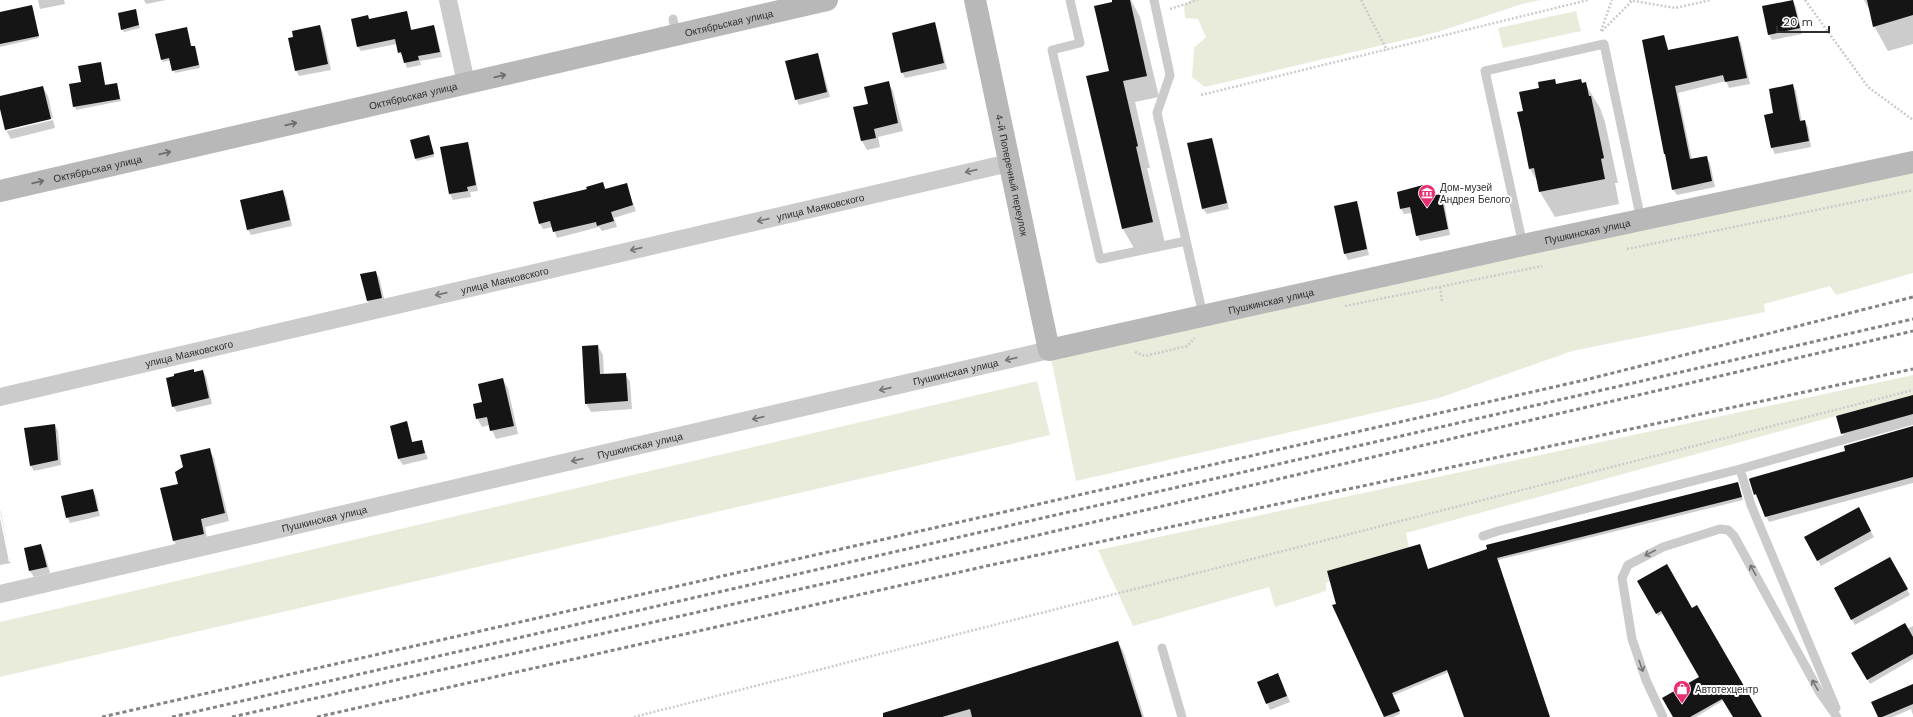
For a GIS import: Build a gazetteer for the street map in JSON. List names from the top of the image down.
{
  "streets": {
    "street": [
      "Октябрьская улица",
      "4-й Поперечный переулок",
      "улица Маяковского",
      "Пушкинская улица"
    ]
  },
  "crossings": [
    ["4-й Поперечный переулок", "улица Маяковского"],
    ["4-й Поперечный переулок", "Пушкинская улица"]
  ],
  "one_way": ["Октябрьская улица", "улица Маяковского", "Пушкинская улица"],
  "places": {
    "museum": ["Дом-музей Андрея Белого"],
    "shop": ["Автотехцентр"]
  },
  "scale_bar": "20 m"
}
